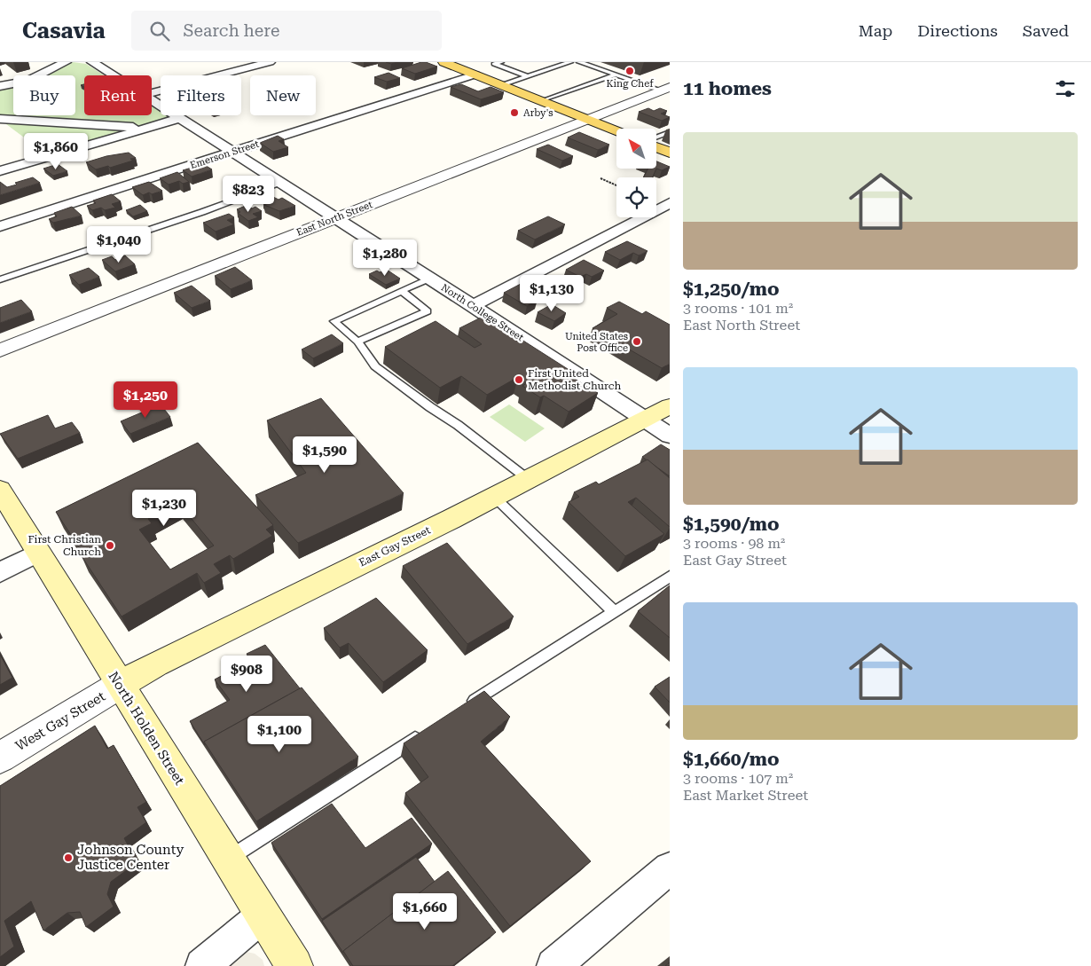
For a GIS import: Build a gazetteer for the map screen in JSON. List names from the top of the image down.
{
  "streets": {
    "main road": ["East Gay Street", "North Holden Street"],
    "street": [
      "Emerson Street",
      "East North Street",
      "North College Street",
      "West Gay Street"
    ]
  },
  "crossings": [
    ["Emerson Street", "North College Street"],
    ["East North Street", "North College Street"],
    ["North College Street", "East Gay Street"],
    ["East Gay Street", "West Gay Street"],
    ["East Gay Street", "North Holden Street"],
    ["West Gay Street", "North Holden Street"]
  ],
  "places": [
    "King Chef",
    "Arby's",
    "United States Post Office",
    "First United Methodist Church",
    "First Christian Church",
    "Johnson County Justice Center"
  ],
  "north": "top left",
  "page": {
    "header": "Casavia",
    "search": "Search here",
    "nav": ["Map", "Directions", "Saved"],
    "heading": "11 homes",
    "chip": [
      "Buy",
      "Rent",
      "Filters",
      "New"
    ],
    "list": [
      {
        "name": "$1,250/mo",
        "note": "3 rooms · 101 m² · East North Street"
      },
      {
        "name": "$1,590/mo",
        "note": "3 rooms · 98 m² · East Gay Street"
      },
      {
        "name": "$1,660/mo",
        "note": "3 rooms · 107 m² · East Market Street"
      }
    ],
    "price": [
      "$1,860",
      "$823",
      "$1,040",
      "$1,280",
      "$1,130",
      "$1,250",
      "$1,590",
      "$1,230",
      "$908",
      "$1,100",
      "$1,660"
    ]
  }
}
